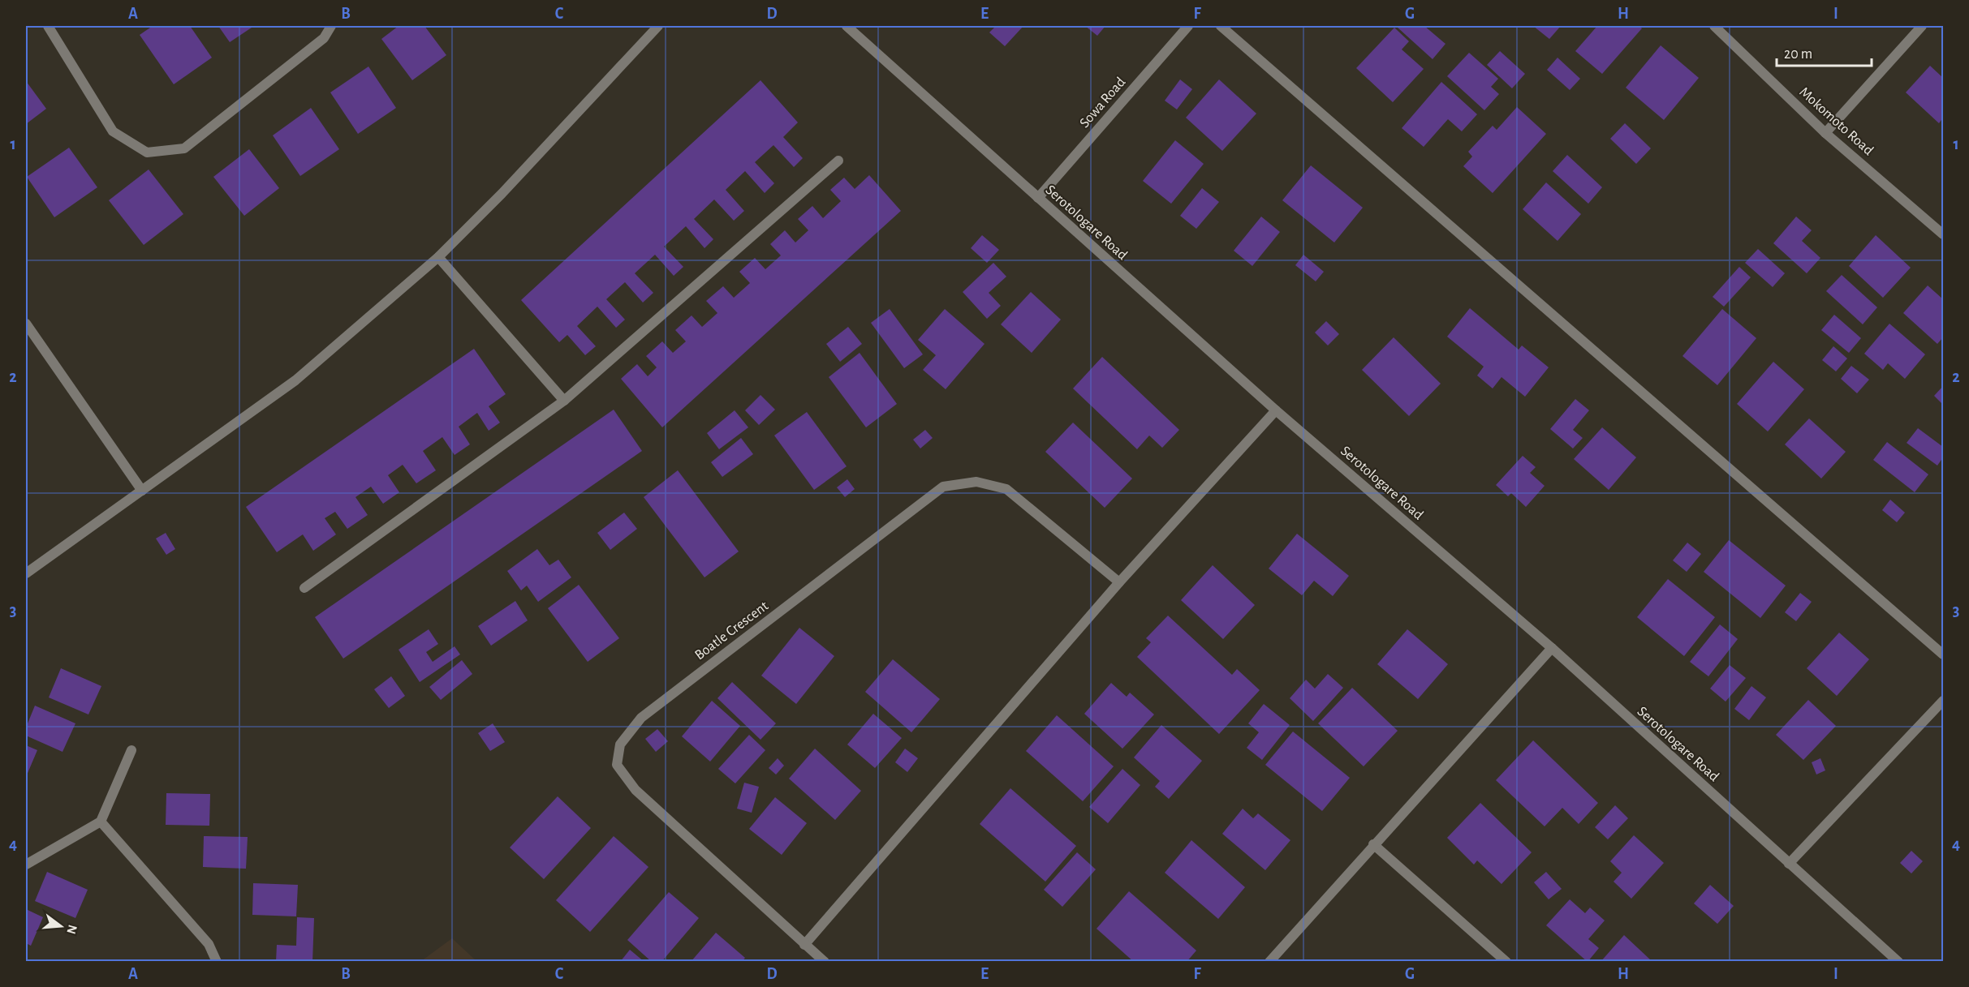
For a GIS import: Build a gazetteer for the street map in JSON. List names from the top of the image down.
{
  "streets": {
    "street": [
      "Sowa Road",
      "Mokomoto Road",
      "Serotologare Road",
      "Boatle Crescent"
    ]
  },
  "crossings": [
    ["Sowa Road", "Serotologare Road"]
  ],
  "scale_bar": "20 m",
  "north": "right",
  "grid": {
    "columns": [
      "A",
      "B",
      "C",
      "D",
      "E",
      "F",
      "G",
      "H",
      "I"
    ],
    "rows": [
      "1",
      "2",
      "3",
      "4"
    ]
  }
}
